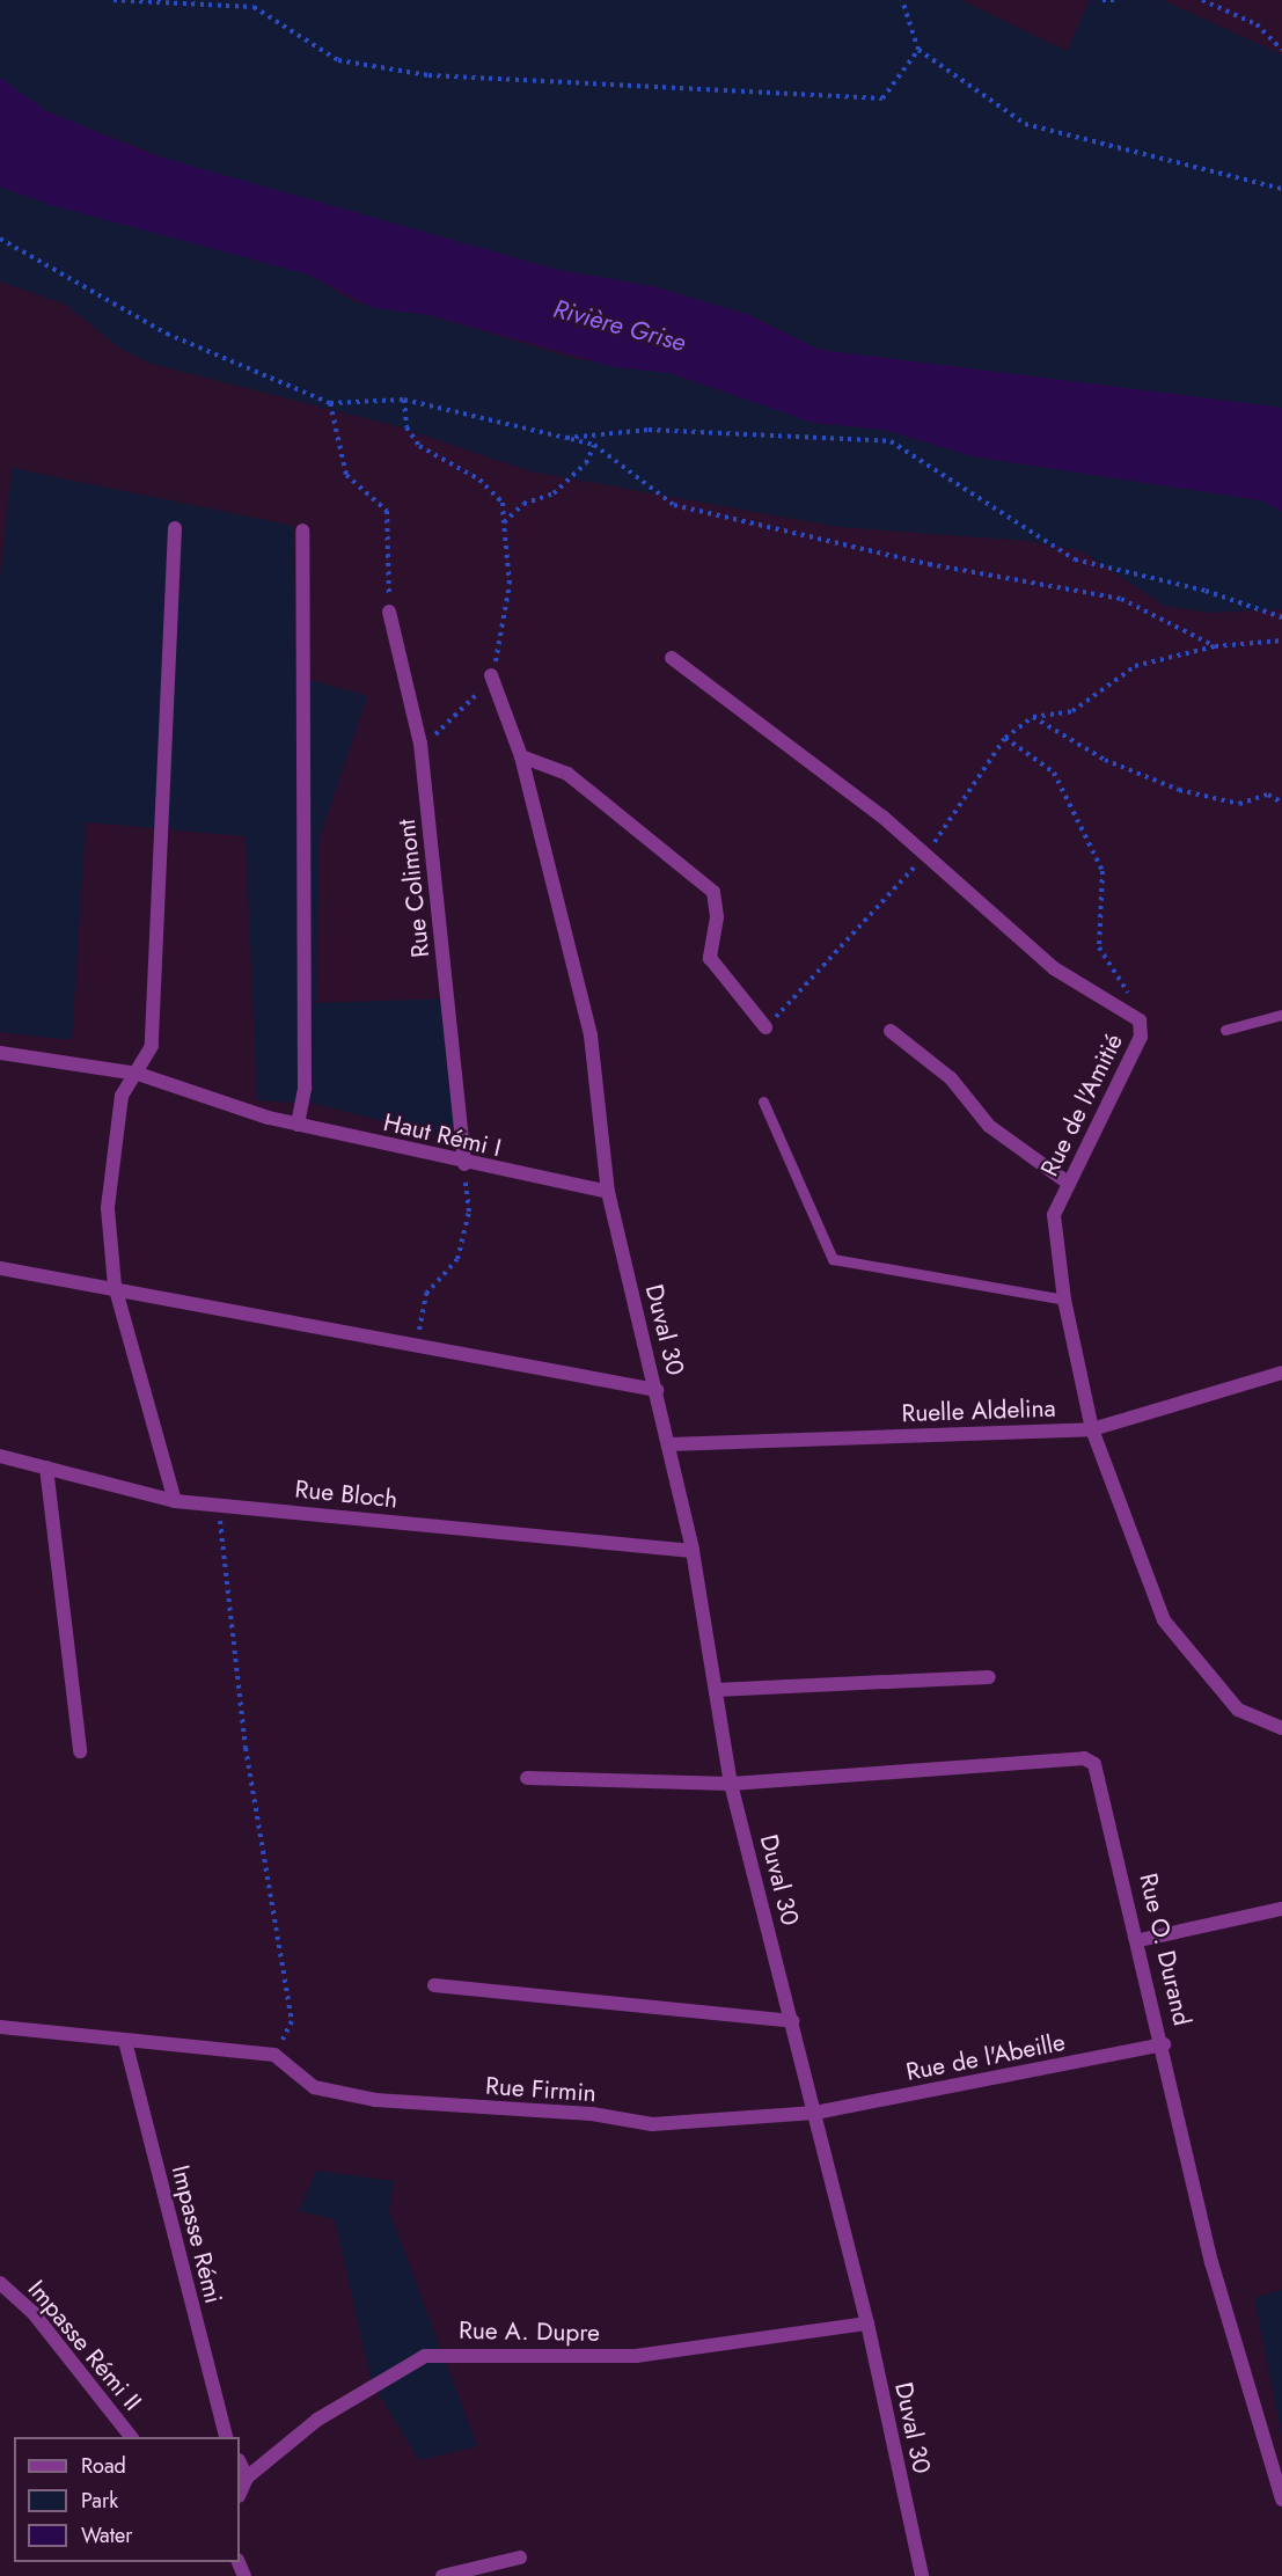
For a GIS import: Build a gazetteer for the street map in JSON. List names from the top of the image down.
{
  "streets": {
    "street": [
      "Rue Colimont",
      "Rue de l'Amitié",
      "Haut Rémi I",
      "Duval 30",
      "Ruelle Aldelina",
      "Rue Bloch",
      "Rue O. Durand",
      "Rue de l'Abeille",
      "Rue Firmin",
      "Impasse Rémi",
      "Rue A. Dupre",
      "Impasse Rémi II"
    ]
  },
  "crossings": [
    ["Rue Colimont", "Haut Rémi I"],
    ["Rue de l'Amitié", "Ruelle Aldelina"],
    ["Haut Rémi I", "Duval 30"],
    ["Duval 30", "Ruelle Aldelina"],
    ["Duval 30", "Rue Bloch"],
    ["Duval 30", "Rue O. Durand"],
    ["Duval 30", "Rue de l'Abeille"],
    ["Duval 30", "Rue Firmin"],
    ["Duval 30", "Rue A. Dupre"],
    ["Rue O. Durand", "Rue de l'Abeille"],
    ["Rue de l'Abeille", "Rue Firmin"]
  ],
  "water": ["Rivière Grise"],
  "legend": ["Road", "Park", "Water"]
}
